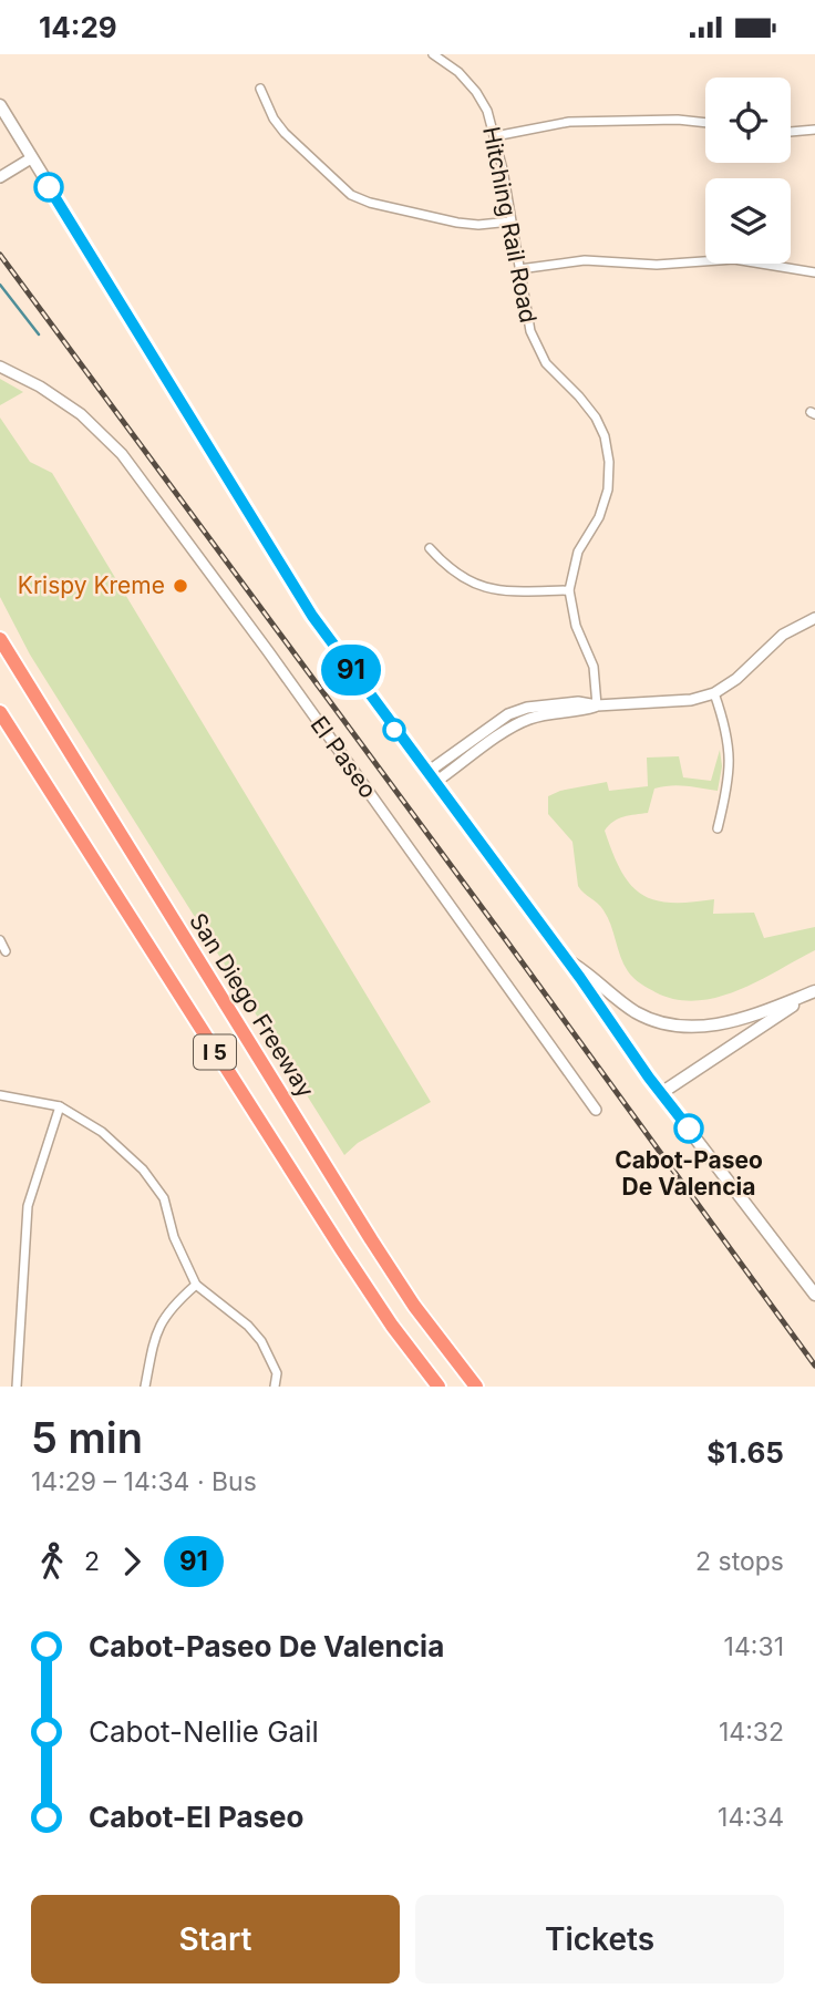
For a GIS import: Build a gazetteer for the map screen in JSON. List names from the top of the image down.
{
  "streets": {
    "highway": ["San Diego Freeway", "I 5"],
    "street": ["Hitching Rail Road", "El Paseo"]
  },
  "places": ["Krispy Kreme", "Cabot-Paseo De Valencia"],
  "lines": ["bus line 91"],
  "page": {
    "status": "14:29",
    "on_map": "91",
    "heading": ["5 min", "14:29 – 14:34 · Bus", "$1.65"],
    "legs": ["2", "91", "2 stops"],
    "list": [
      {
        "name": "Cabot-Paseo De Valencia",
        "value": "14:31"
      },
      {
        "name": "Cabot-Nellie Gail",
        "value": "14:32"
      },
      {
        "name": "Cabot-El Paseo",
        "value": "14:34"
      }
    ],
    "buttons": ["Start", "Tickets"]
  }
}
